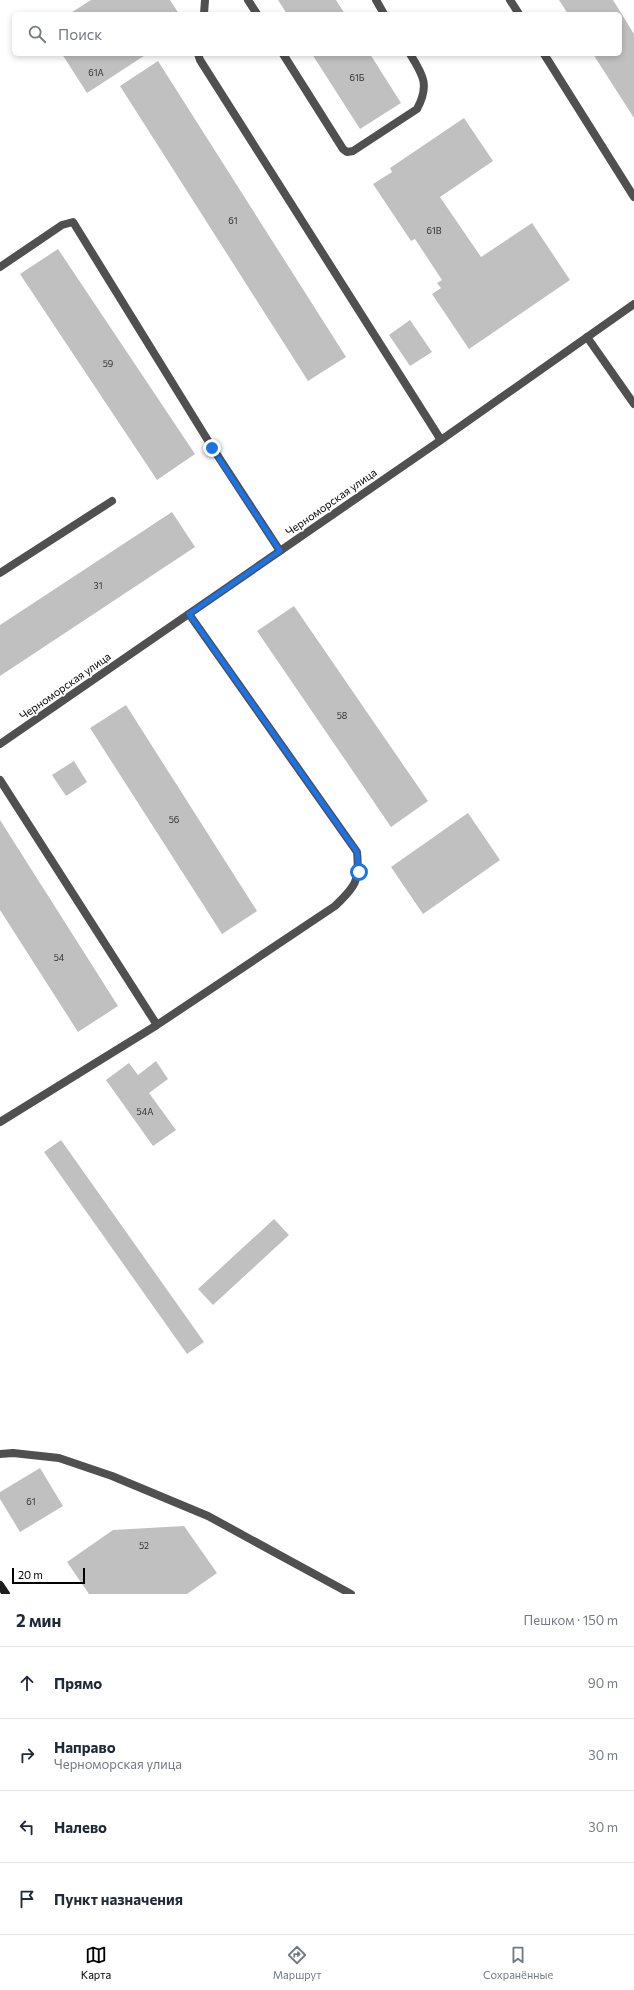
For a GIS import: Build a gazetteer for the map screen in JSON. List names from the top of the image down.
{
  "streets": {
    "street": ["Черноморская улица"]
  },
  "house_numbers": [
    "61А",
    "61Б",
    "61",
    "61В",
    "59",
    "31",
    "58",
    "56",
    "54",
    "54А",
    "61",
    "52"
  ],
  "scale_bar": "20 m",
  "page": {
    "search": "Поиск",
    "scale": "20 m",
    "heading": ["2 мин", "Пешком · 150 m"],
    "list": [
      ["Прямо", "90 m"],
      ["Направо", "Черноморская улица", "30 m"],
      ["Налево", "30 m"],
      "Пункт назначения"
    ],
    "nav": ["Карта", "Маршрут", "Сохранённые"]
  }
}
